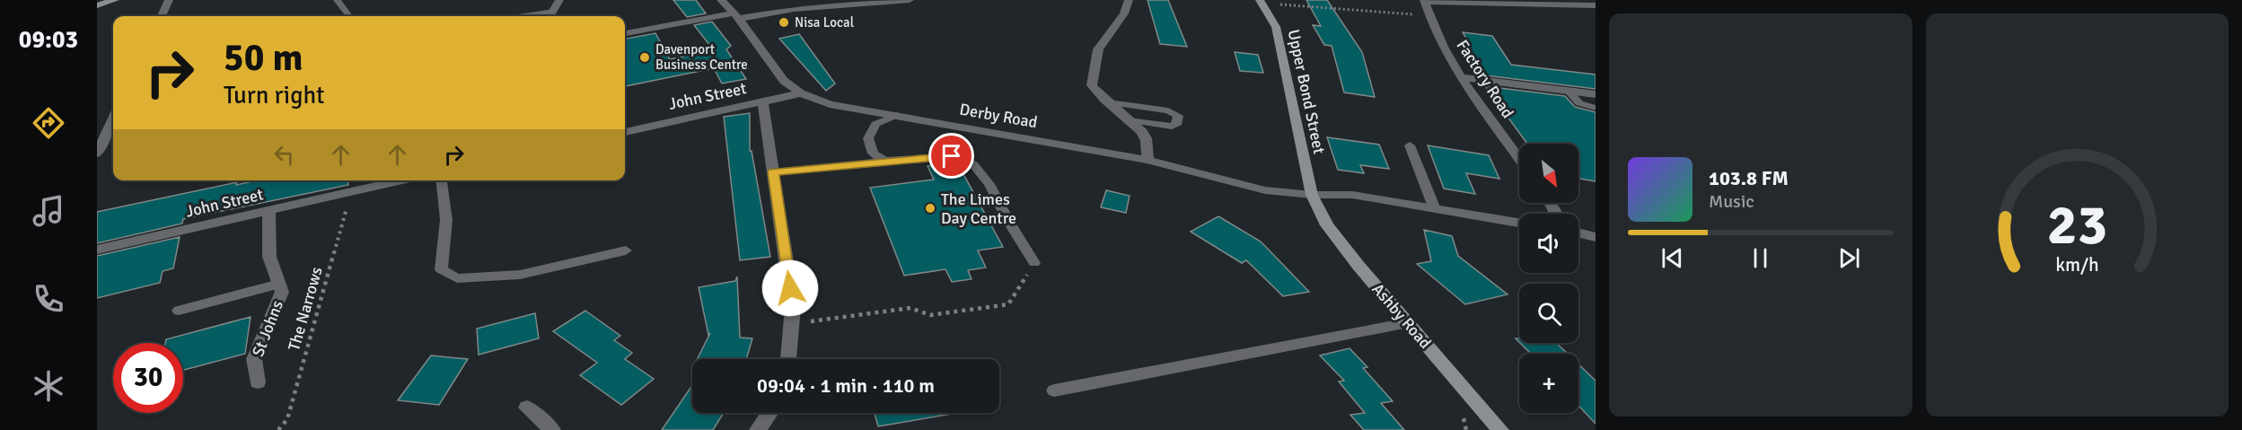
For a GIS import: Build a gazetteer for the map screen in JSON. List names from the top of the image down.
{
  "streets": {
    "main road": ["Upper Bond Street", "Ashby Road"],
    "street": [
      "Factory Road",
      "John Street",
      "Derby Road",
      "St Johns"
    ],
    "path": ["The Narrows"]
  },
  "crossings": [
    ["Upper Bond Street", "Derby Road"],
    ["Upper Bond Street", "Ashby Road"],
    ["John Street", "Derby Road"],
    ["John Street", "The Narrows"],
    ["John Street", "St Johns"],
    ["Derby Road", "Ashby Road"]
  ],
  "places": ["Nisa Local", "Davenport Business Centre", "The Limes Day Centre"],
  "north": "bottom right",
  "page": {
    "tabs": "09:03",
    "turn": ["50 m", "Turn right"],
    "map_buttons": "+",
    "song": ["103.8 FM", "Music"],
    "limit": "30",
    "trip": "09:04 · 1 min · 110 m",
    "gauge": ["23", "km/h"]
  }
}
